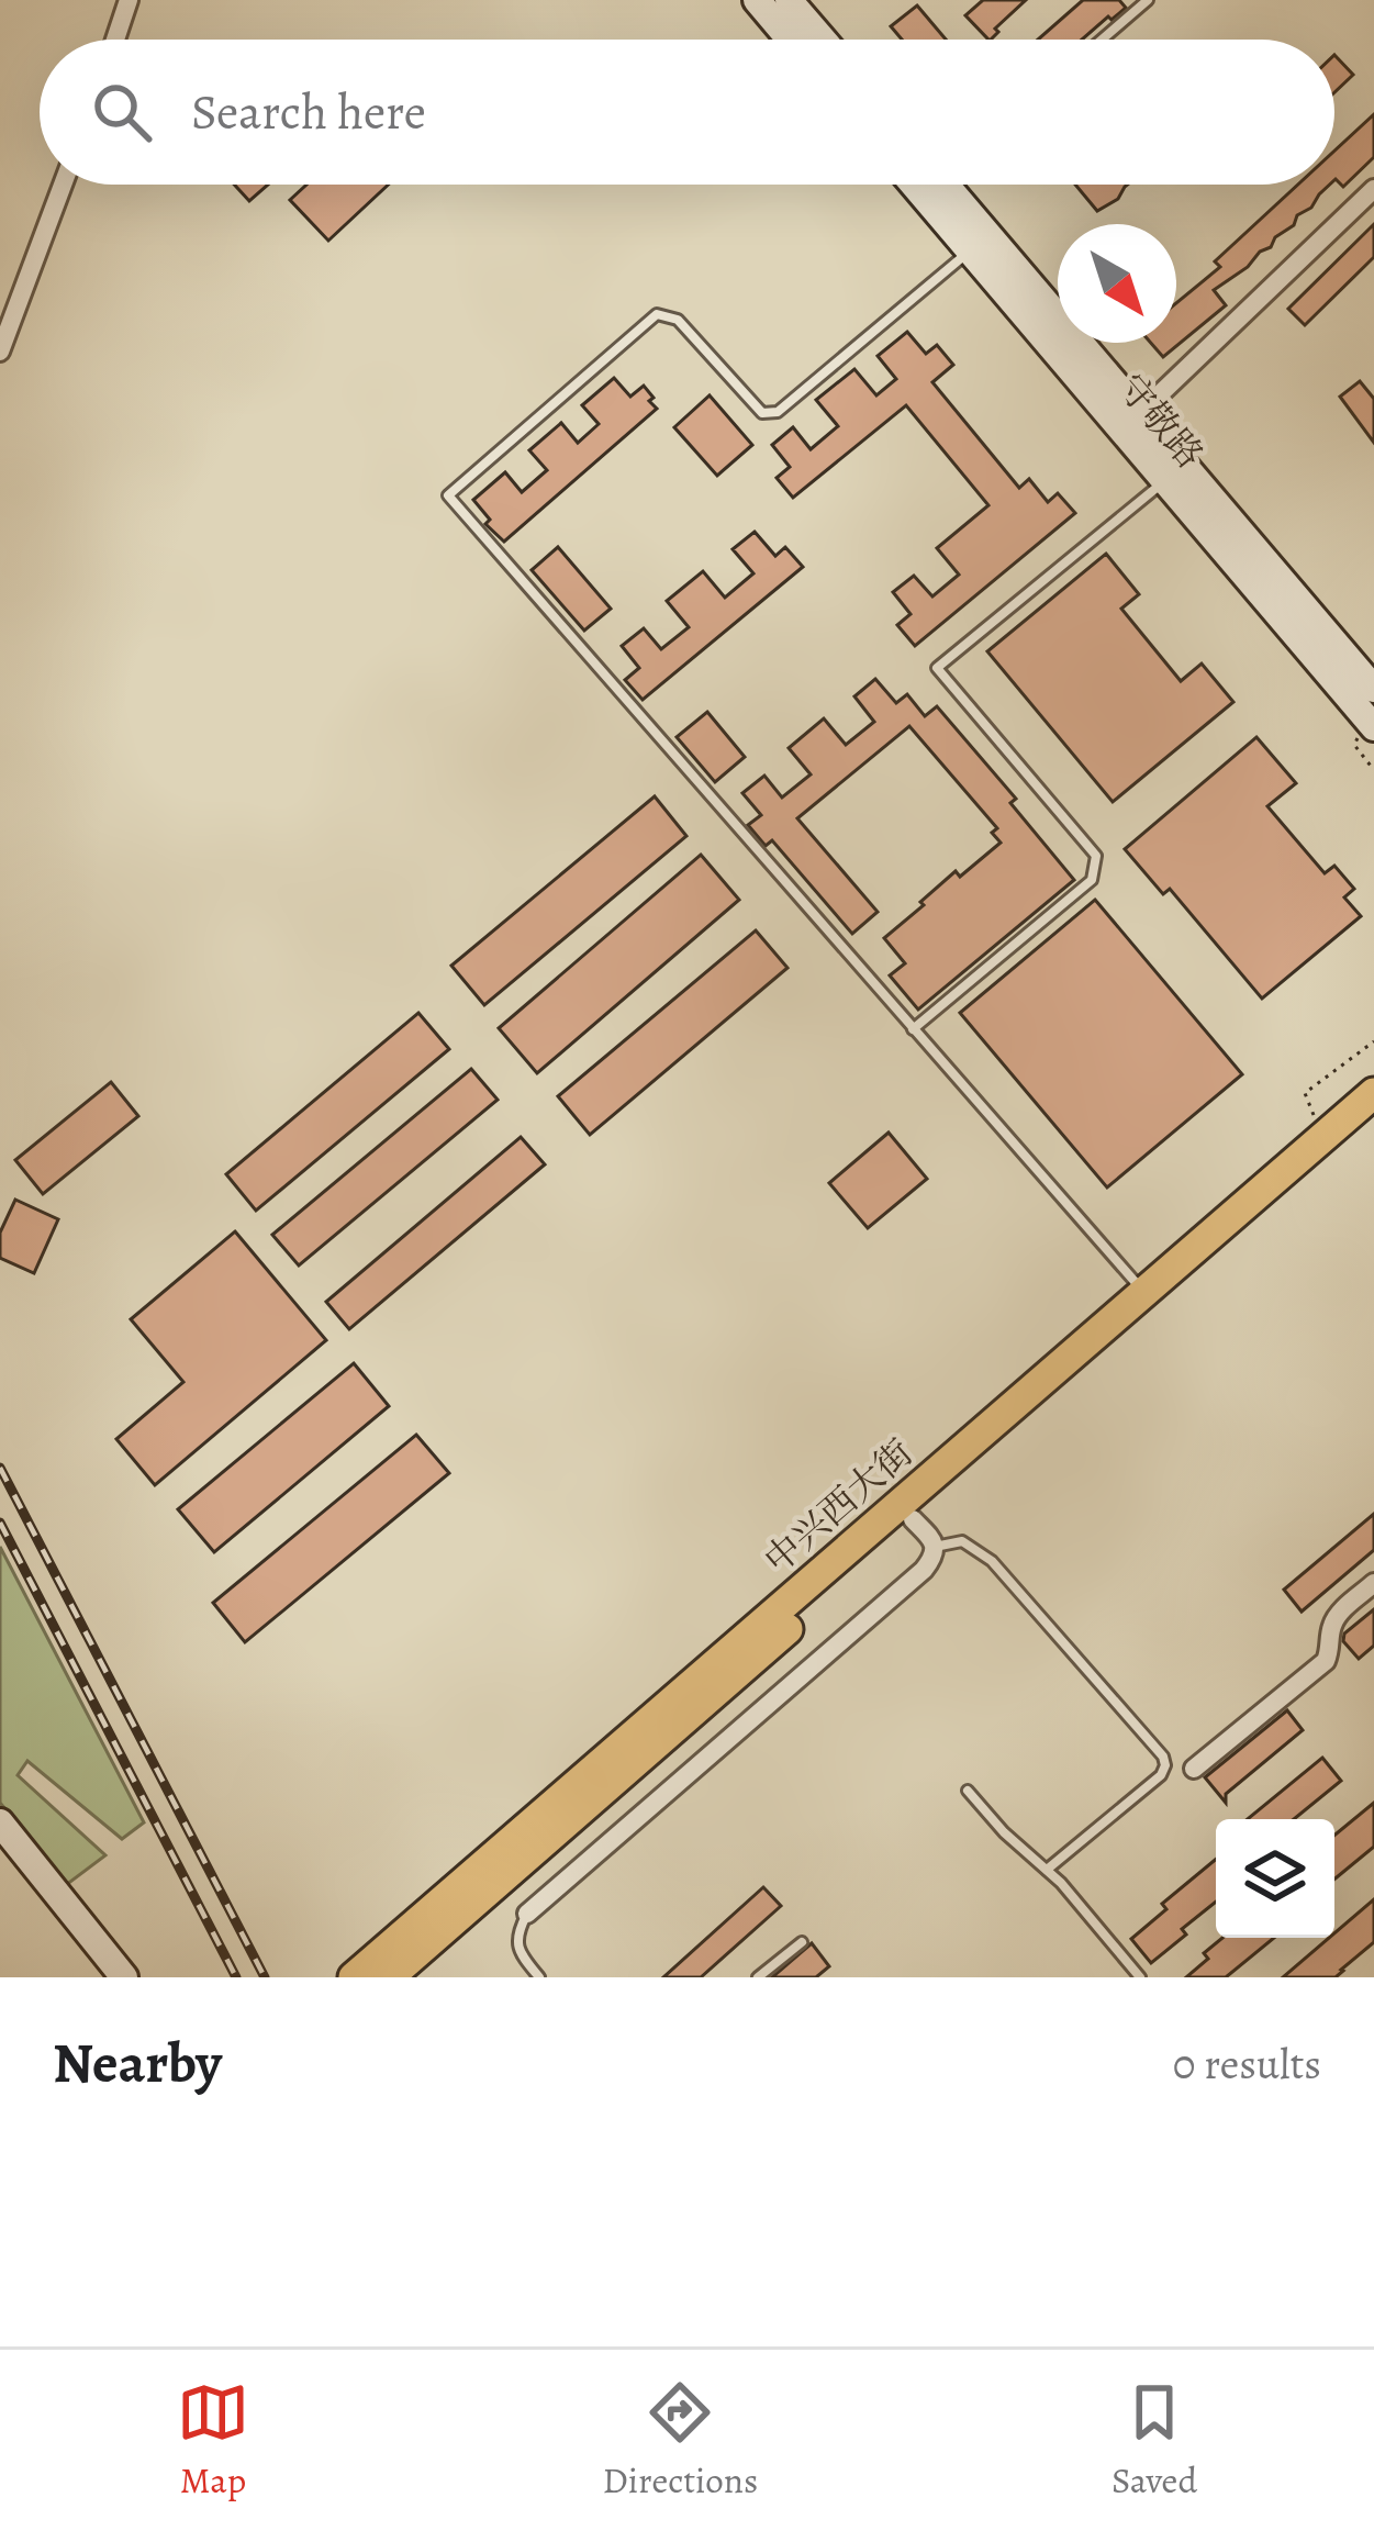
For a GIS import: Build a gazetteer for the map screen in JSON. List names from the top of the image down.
{
  "streets": {
    "main road": ["守敬路", "中兴西大街"]
  },
  "north": "bottom right",
  "page": {
    "search": "Search here",
    "heading": ["Nearby", "0 results"],
    "nav": ["Map", "Directions", "Saved"]
  }
}
